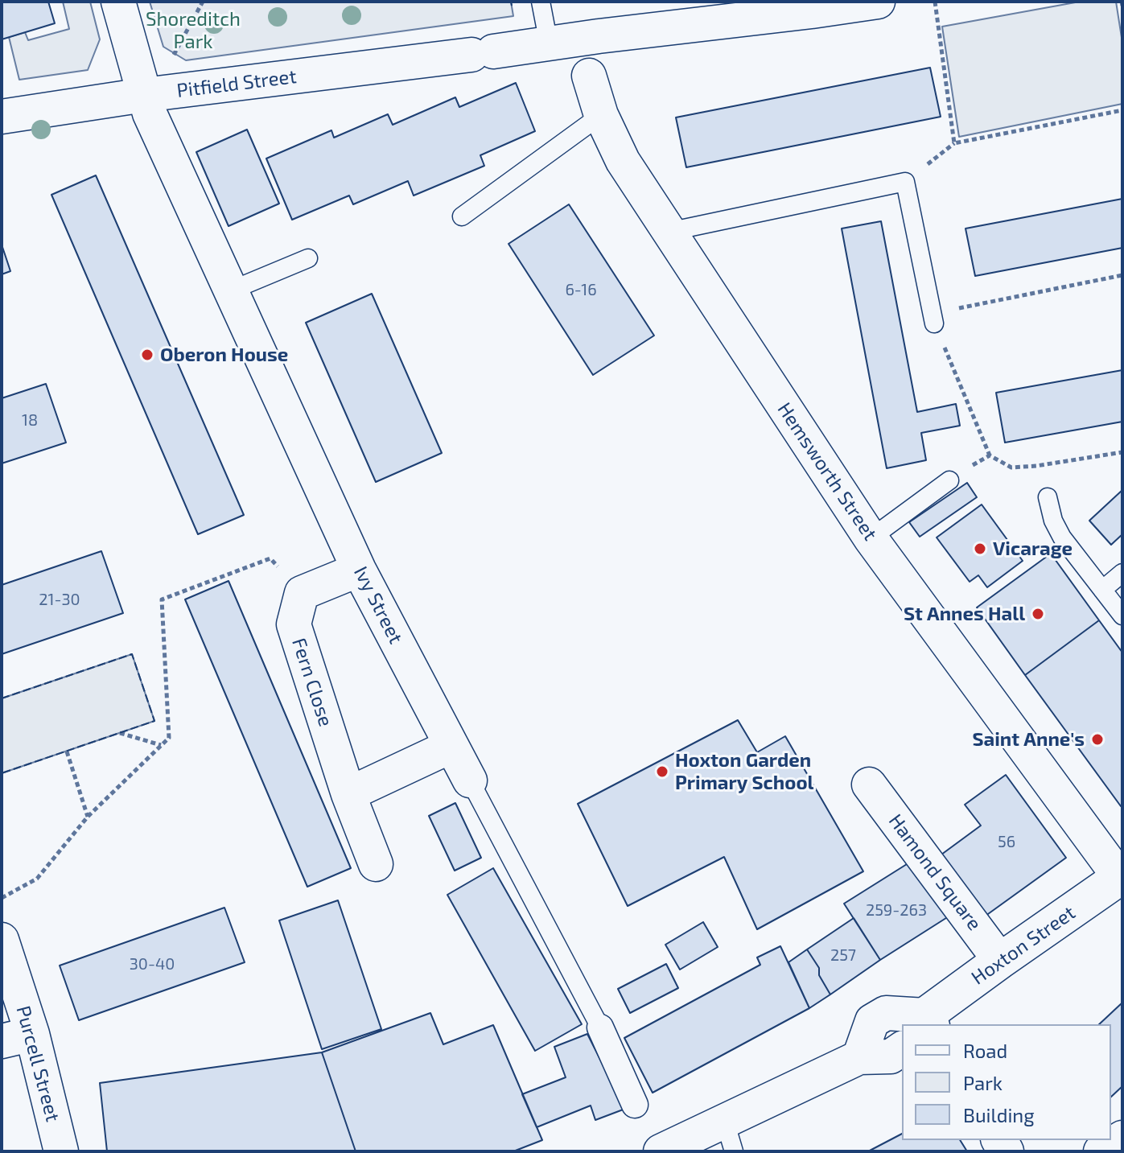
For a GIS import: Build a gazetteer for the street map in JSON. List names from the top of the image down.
{
  "streets": {
    "street": [
      "Pitfield Street",
      "Hemsworth Street",
      "Ivy Street",
      "Fern Close",
      "Hamond Square",
      "Hoxton Street",
      "Purcell Street"
    ]
  },
  "crossings": [
    ["Pitfield Street", "Hemsworth Street"],
    ["Pitfield Street", "Ivy Street"],
    ["Hemsworth Street", "Hoxton Street"],
    ["Hamond Square", "Hoxton Street"]
  ],
  "parks": ["Shoreditch Park"],
  "places": [
    "Oberon House",
    "Vicarage",
    "St Annes Hall",
    "Saint Anne's",
    "Hoxton Garden Primary School"
  ],
  "house_numbers": [
    "6-16",
    "18",
    "21-30",
    "56",
    "259-263",
    "257",
    "30-40"
  ],
  "legend": ["Road", "Park", "Building"]
}
